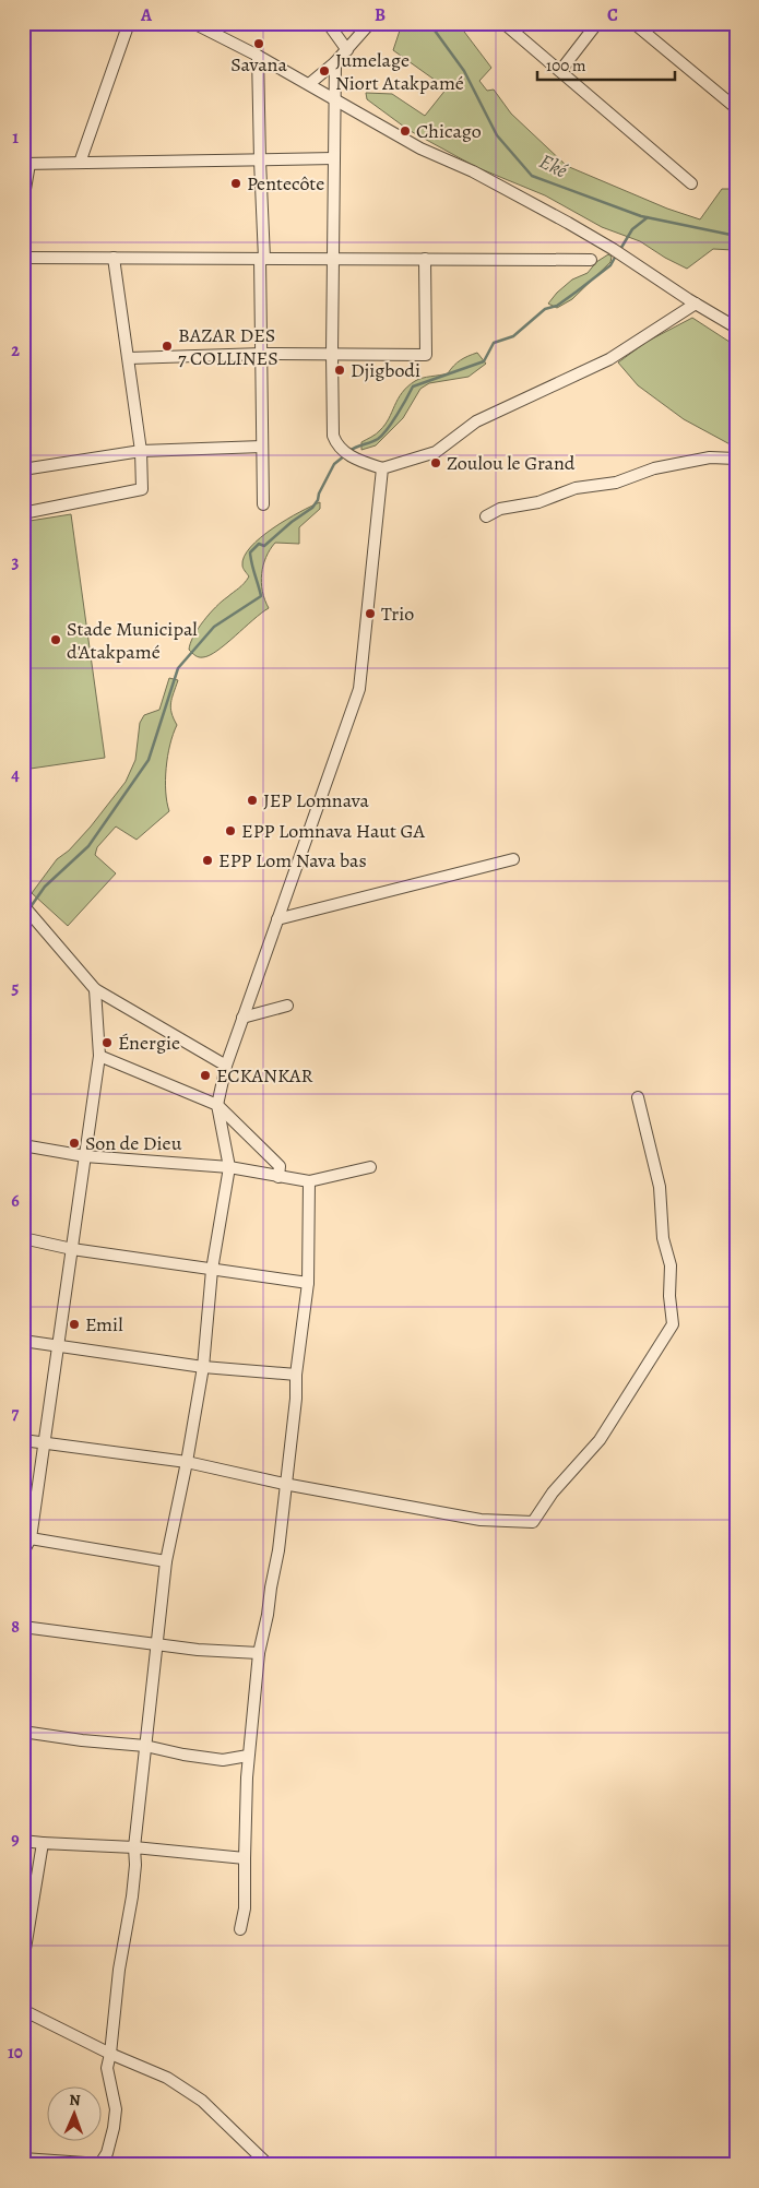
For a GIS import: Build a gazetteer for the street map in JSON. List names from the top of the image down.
{
  "water": ["Eké"],
  "places": [
    "Savana",
    "Jumelage Niort Atakpamé",
    "Chicago",
    "Pentecôte",
    "BAZAR DES 7 COLLINES",
    "Djigbodi",
    "Zoulou le Grand",
    "Trio",
    "Stade Municipal d'Atakpamé",
    "JEP Lomnava",
    "EPP Lomnava Haut GA",
    "EPP Lom Nava bas",
    "Énergie",
    "ECKANKAR",
    "Son de Dieu",
    "Emil"
  ],
  "scale_bar": "100 m",
  "north": "top",
  "grid": {
    "columns": ["A", "B", "C"],
    "rows": [
      "1",
      "2",
      "3",
      "4",
      "5",
      "6",
      "7",
      "8",
      "9",
      "10"
    ]
  }
}
